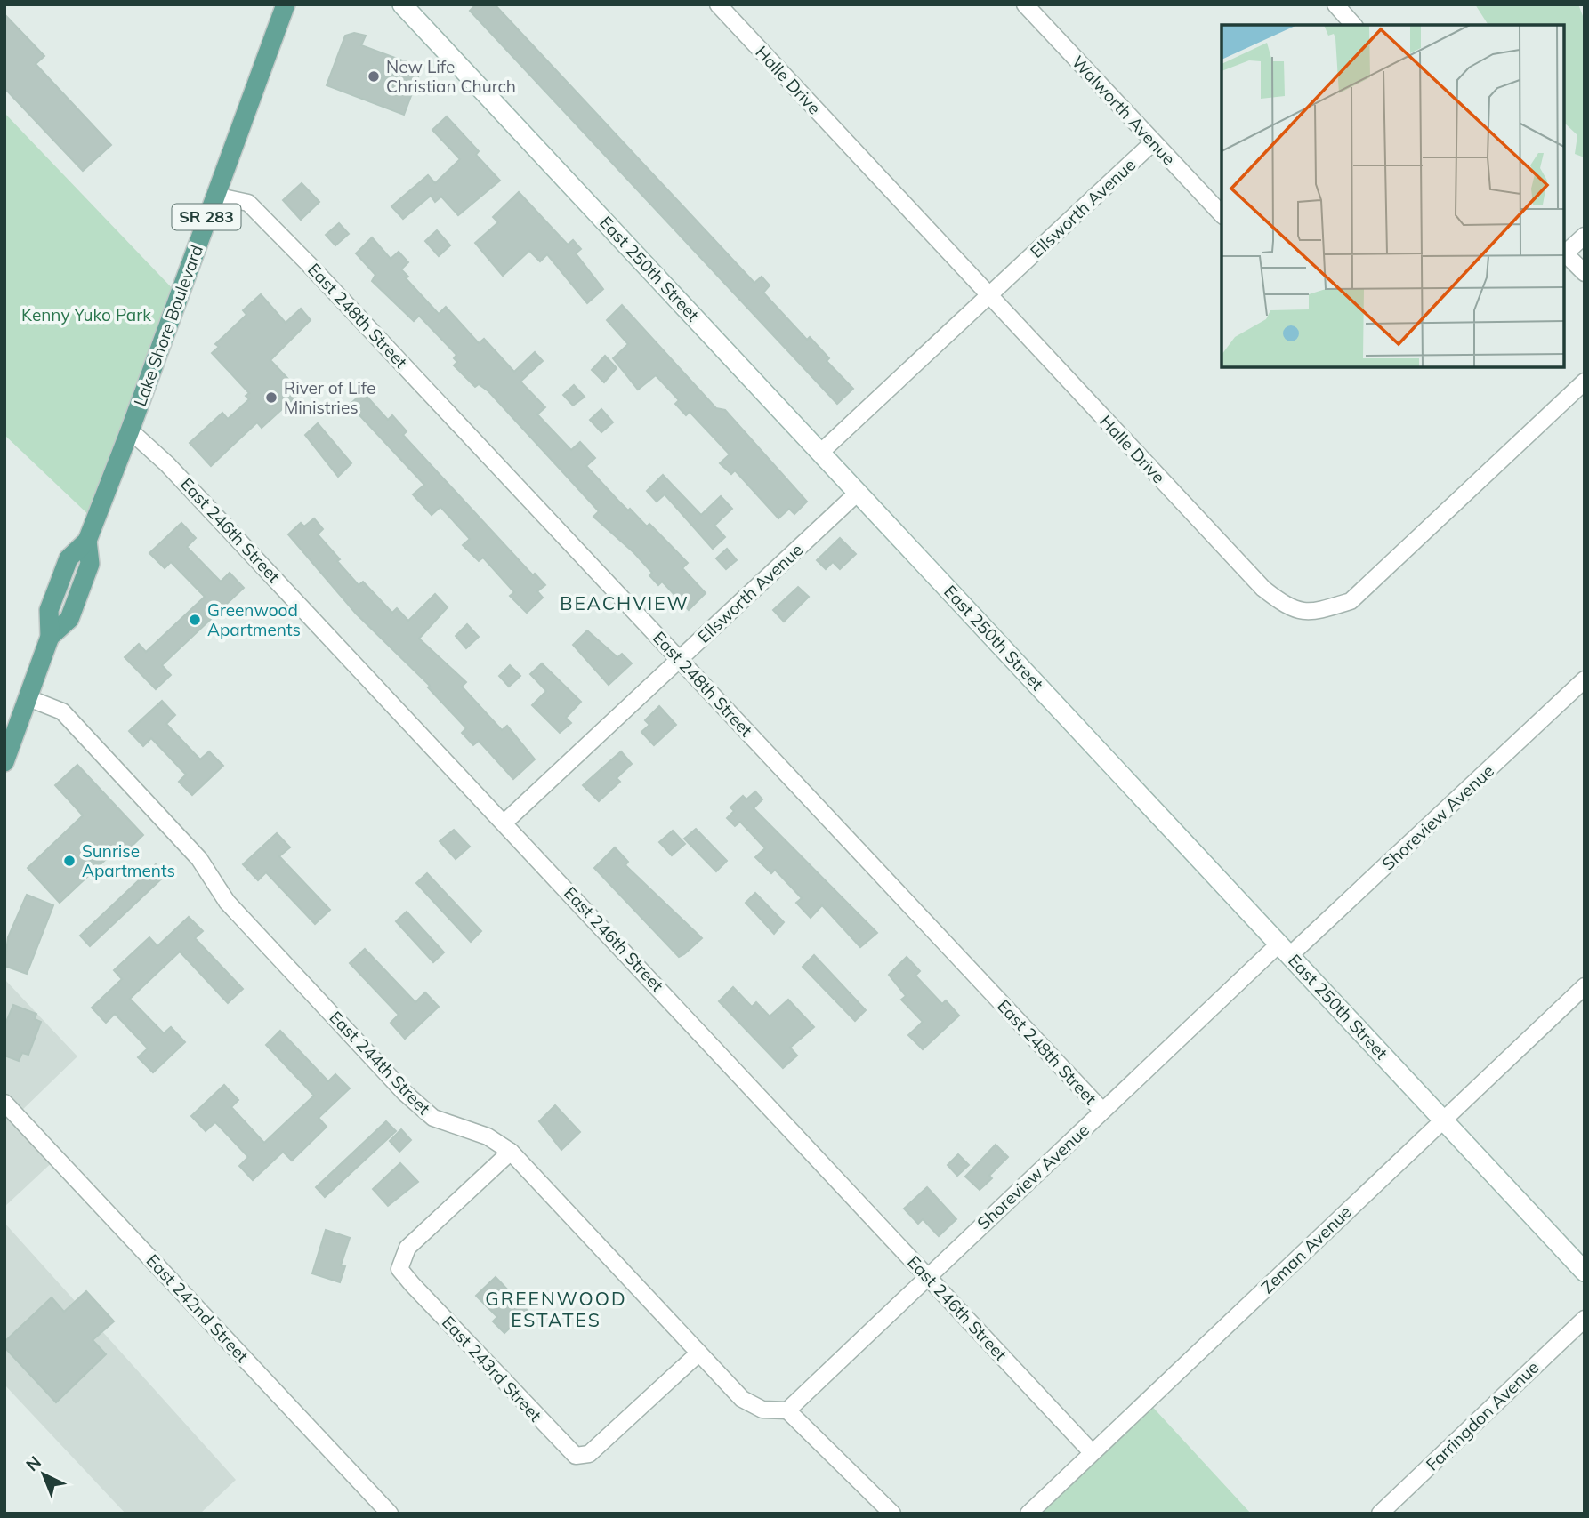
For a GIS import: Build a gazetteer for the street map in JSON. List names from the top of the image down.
{
  "streets": {
    "main road": ["SR 283", "Lake Shore Boulevard"],
    "street": [
      "Halle Drive",
      "Walworth Avenue",
      "Ellsworth Avenue",
      "East 250th Street",
      "East 248th Street",
      "East 246th Street",
      "Shoreview Avenue",
      "East 244th Street",
      "Zeman Avenue",
      "East 242nd Street",
      "East 243rd Street",
      "Farringdon Avenue"
    ]
  },
  "crossings": [
    ["Halle Drive", "Ellsworth Avenue"],
    ["Walworth Avenue", "Ellsworth Avenue"],
    ["Ellsworth Avenue", "East 250th Street"],
    ["Ellsworth Avenue", "East 248th Street"],
    ["Ellsworth Avenue", "East 246th Street"],
    ["East 250th Street", "Shoreview Avenue"],
    ["East 250th Street", "Zeman Avenue"],
    ["East 248th Street", "Lake Shore Boulevard"],
    ["East 248th Street", "Shoreview Avenue"],
    ["Lake Shore Boulevard", "East 246th Street"],
    ["Lake Shore Boulevard", "East 244th Street"],
    ["East 246th Street", "Shoreview Avenue"],
    ["East 246th Street", "Zeman Avenue"],
    ["Shoreview Avenue", "East 244th Street"],
    ["East 244th Street", "East 243rd Street"]
  ],
  "districts": ["BEACHVIEW", "GREENWOOD ESTATES"],
  "parks": ["Kenny Yuko Park"],
  "places": [
    "New Life Christian Church",
    "River of Life Ministries",
    "Greenwood Apartments",
    "Sunrise Apartments"
  ],
  "north": "top left"
}
